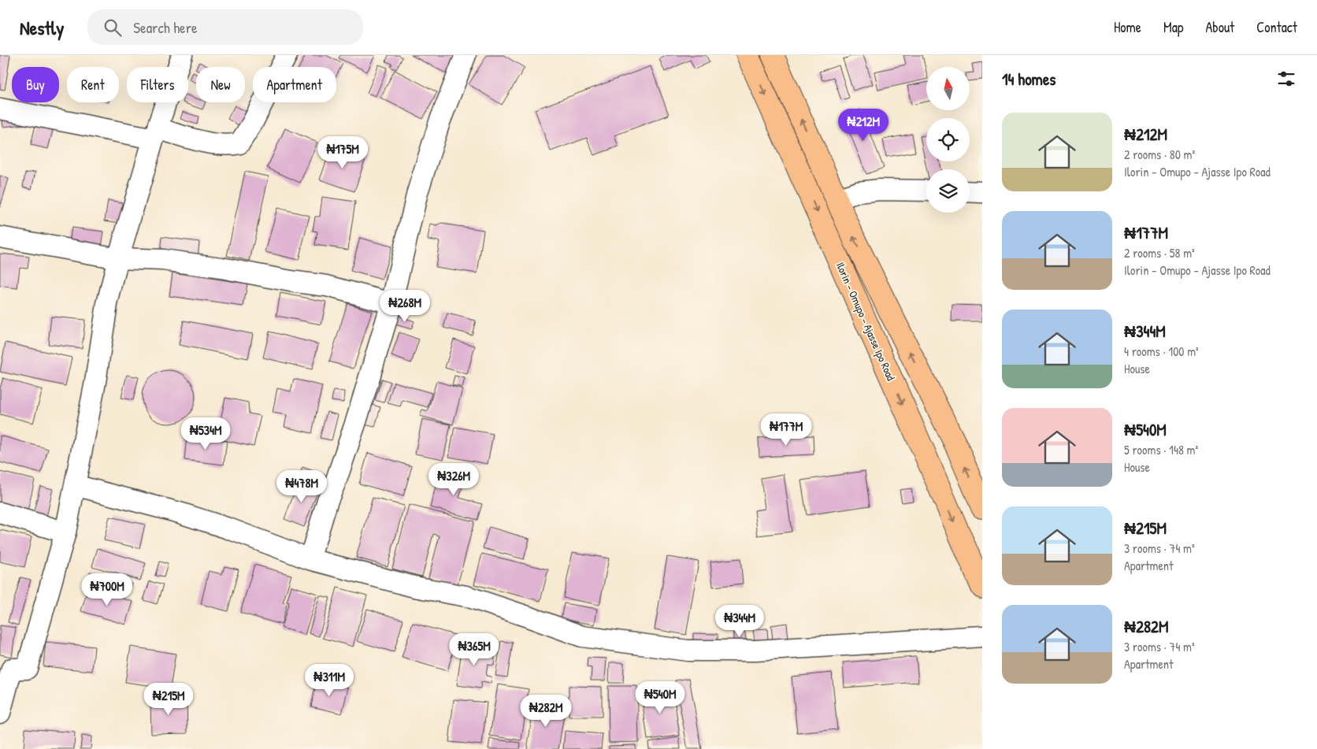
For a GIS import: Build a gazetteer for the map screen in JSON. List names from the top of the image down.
{
  "streets": {
    "highway": ["Ilorin - Omupo - Ajasse Ipo Road"]
  },
  "north": "top",
  "page": {
    "header": "Nestly",
    "search": "Search here",
    "nav": [
      "Home",
      "Map",
      "About",
      "Contact"
    ],
    "heading": "14 homes",
    "chip": [
      "Buy",
      "Rent",
      "Filters",
      "New",
      "Apartment"
    ],
    "list": [
      {
        "name": "₦212M",
        "note": "2 rooms · 80 m² · Ilorin - Omupo - Ajasse Ipo Road"
      },
      {
        "name": "₦177M",
        "note": "2 rooms · 58 m² · Ilorin - Omupo - Ajasse Ipo Road"
      },
      {
        "name": "₦344M",
        "note": "4 rooms · 100 m² · House"
      },
      {
        "name": "₦540M",
        "note": "5 rooms · 148 m² · House"
      },
      {
        "name": "₦215M",
        "note": "3 rooms · 74 m² · Apartment"
      },
      {
        "name": "₦282M",
        "note": "3 rooms · 74 m² · Apartment"
      }
    ],
    "price": [
      "₦212M",
      "₦175M",
      "₦268M",
      "₦177M",
      "₦534M",
      "₦326M",
      "₦478M",
      "₦700M",
      "₦344M",
      "₦365M",
      "₦311M",
      "₦540M",
      "₦215M",
      "₦282M"
    ]
  }
}
